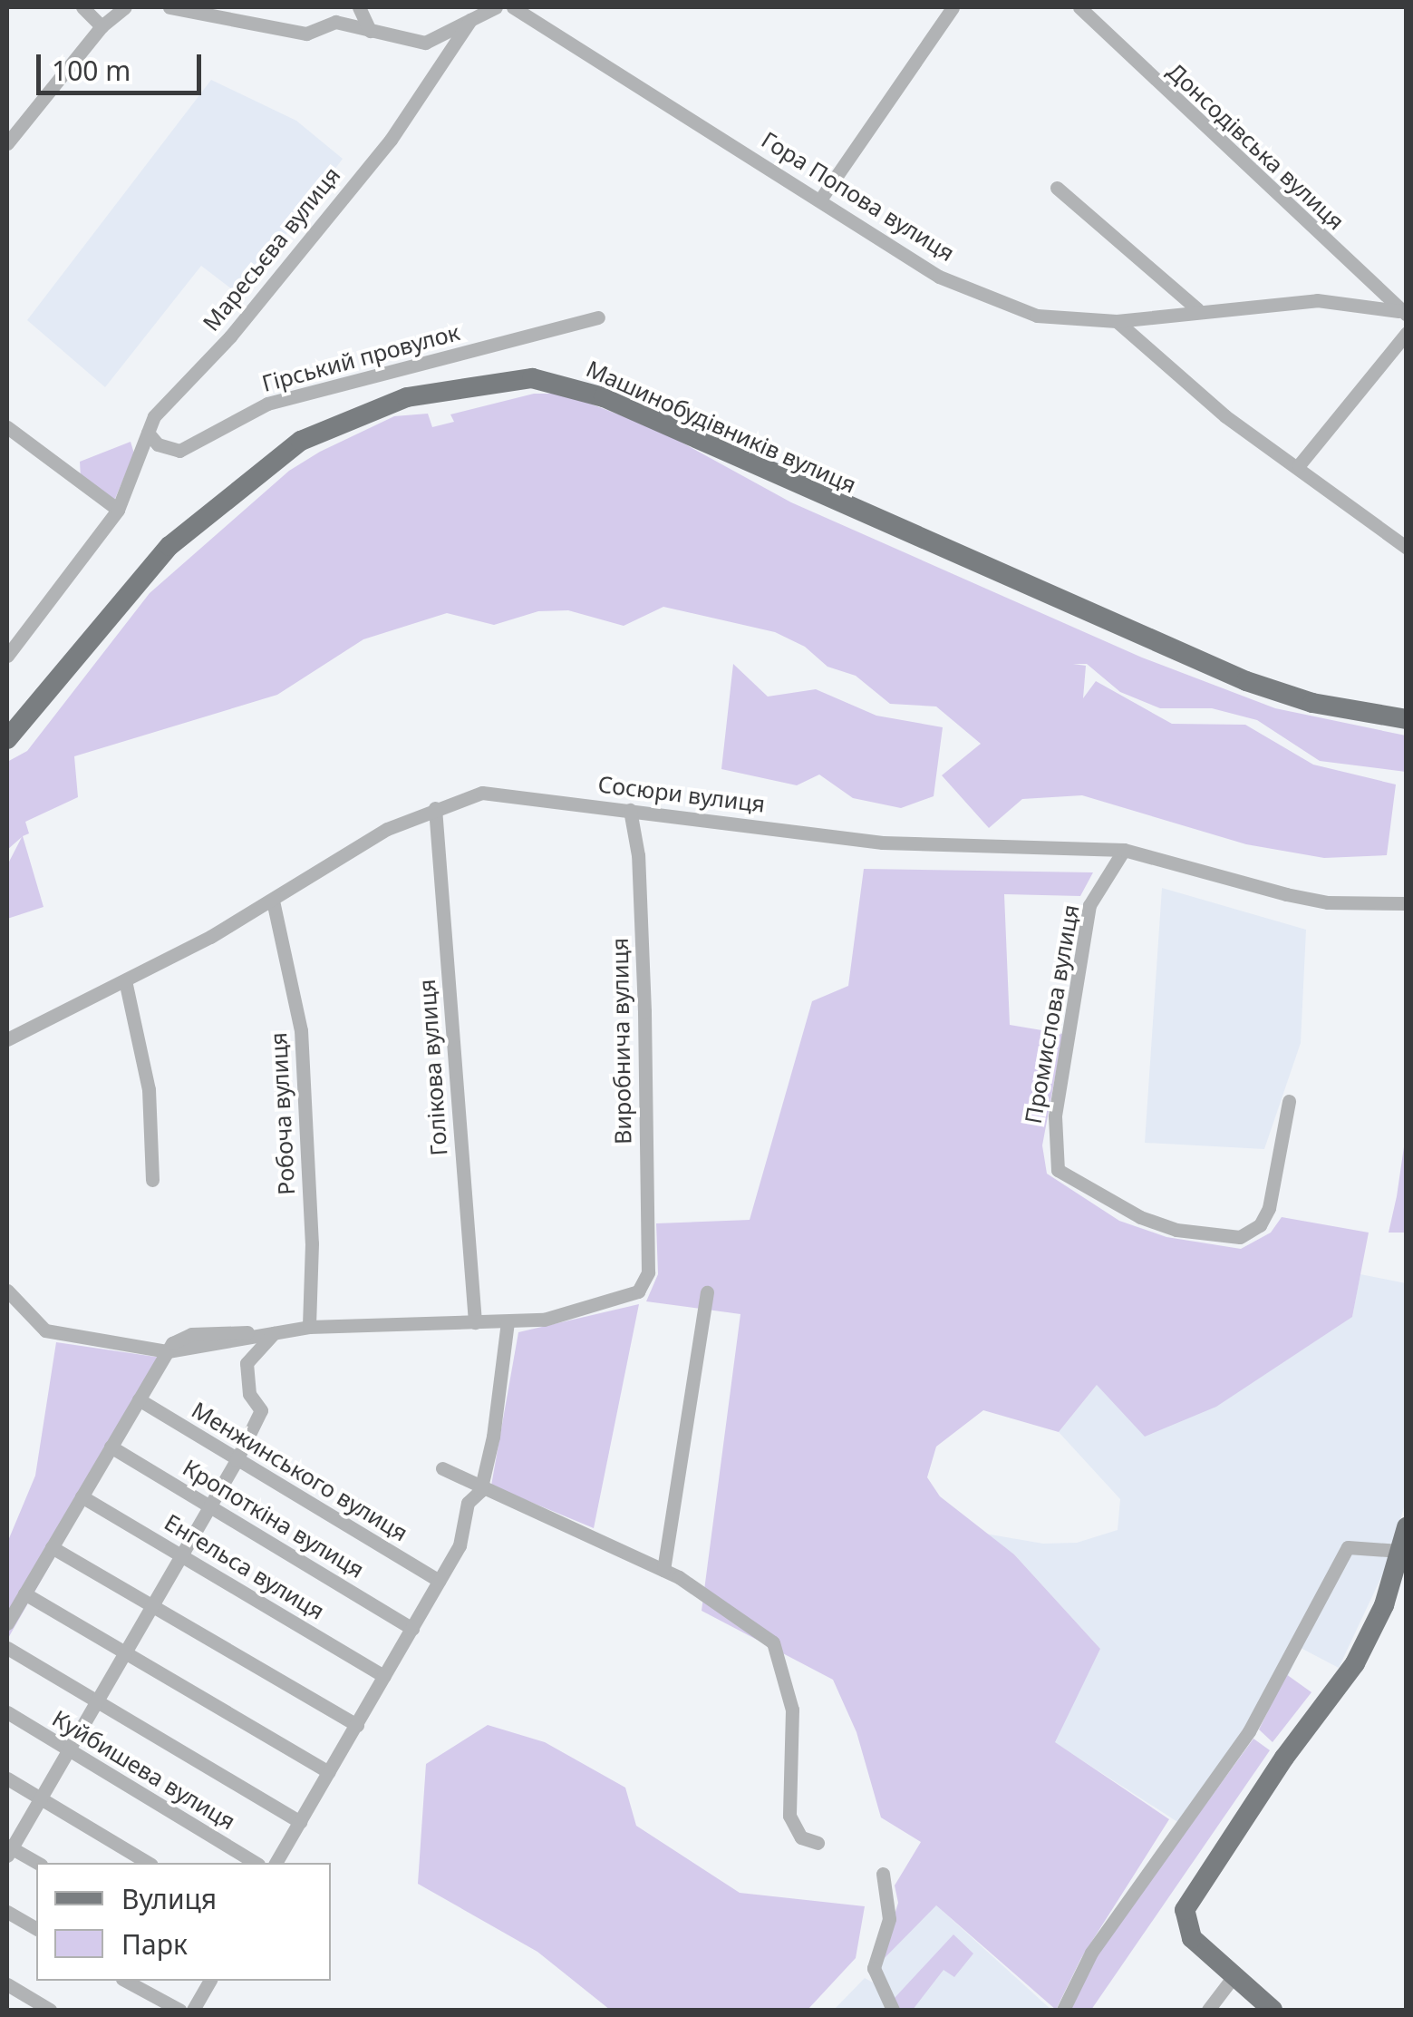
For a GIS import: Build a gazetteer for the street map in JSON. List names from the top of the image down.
{
  "streets": {
    "main road": ["Машинобудівників вулиця"],
    "street": [
      "Донсодівська вулиця",
      "Гора Попова вулиця",
      "Маресьєва вулиця",
      "Гірський провулок",
      "Сосюри вулиця",
      "Промислова вулиця",
      "Виробнича вулиця",
      "Голікова вулиця",
      "Робоча вулиця",
      "Менжинського вулиця",
      "Кропоткіна вулиця",
      "Енгельса вулиця",
      "Куйбишева вулиця"
    ]
  },
  "crossings": [
    ["Донсодівська вулиця", "Гора Попова вулиця"],
    ["Маресьєва вулиця", "Гірський провулок"],
    ["Сосюри вулиця", "Промислова вулиця"],
    ["Сосюри вулиця", "Виробнича вулиця"],
    ["Сосюри вулиця", "Голікова вулиця"],
    ["Сосюри вулиця", "Робоча вулиця"]
  ],
  "legend": ["Вулиця", "Парк"],
  "scale_bar": "100 m"
}
